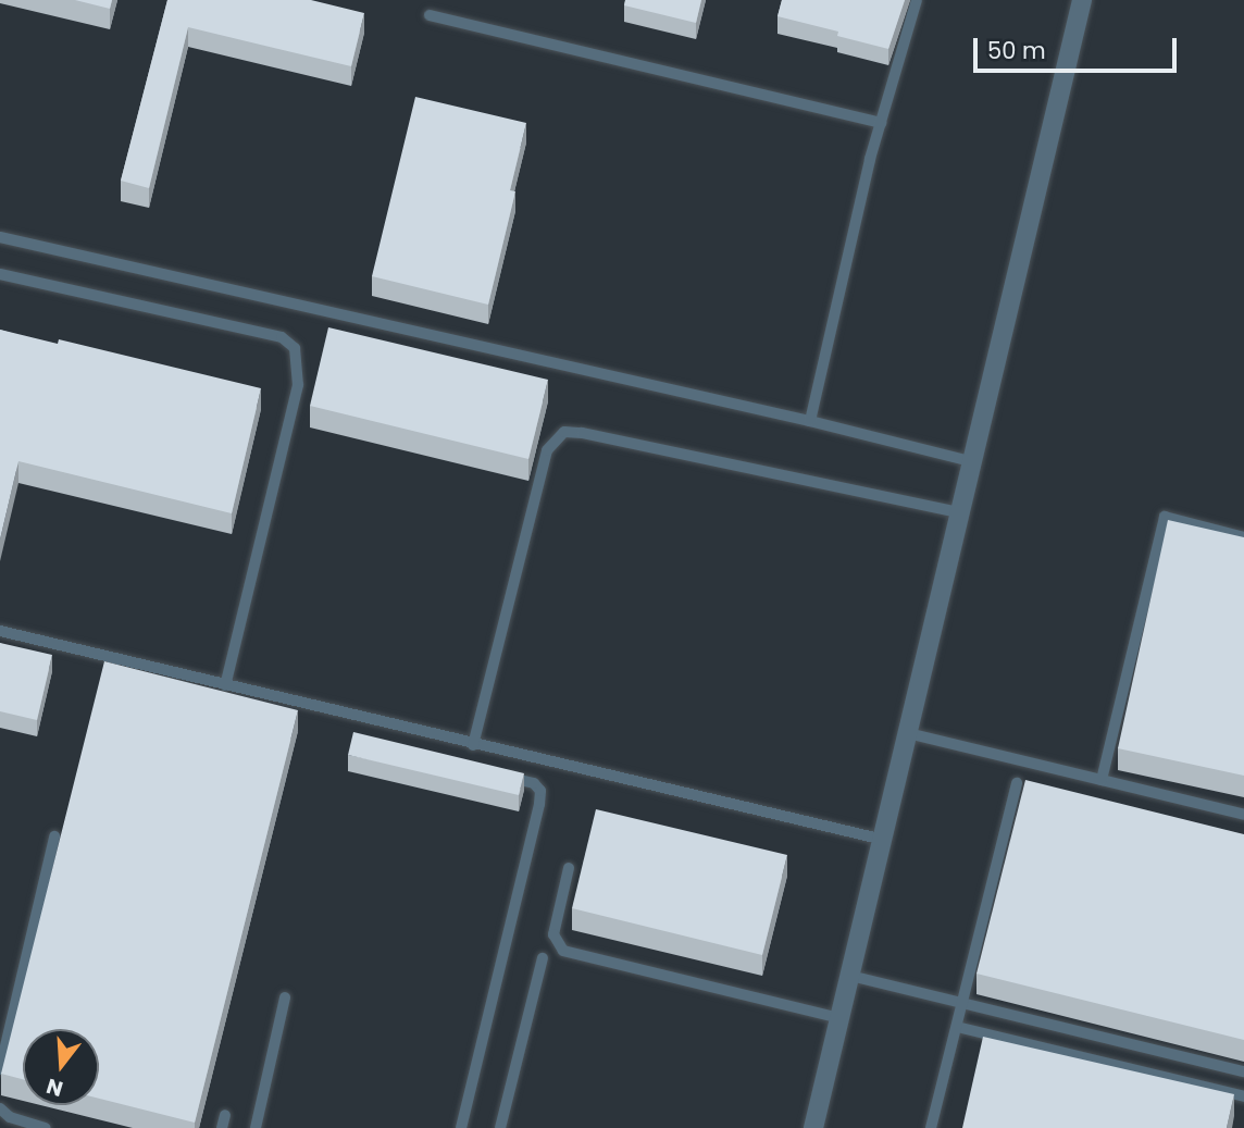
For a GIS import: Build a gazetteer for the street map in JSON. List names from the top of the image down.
{
  "scale_bar": "50 m",
  "north": "bottom"
}
